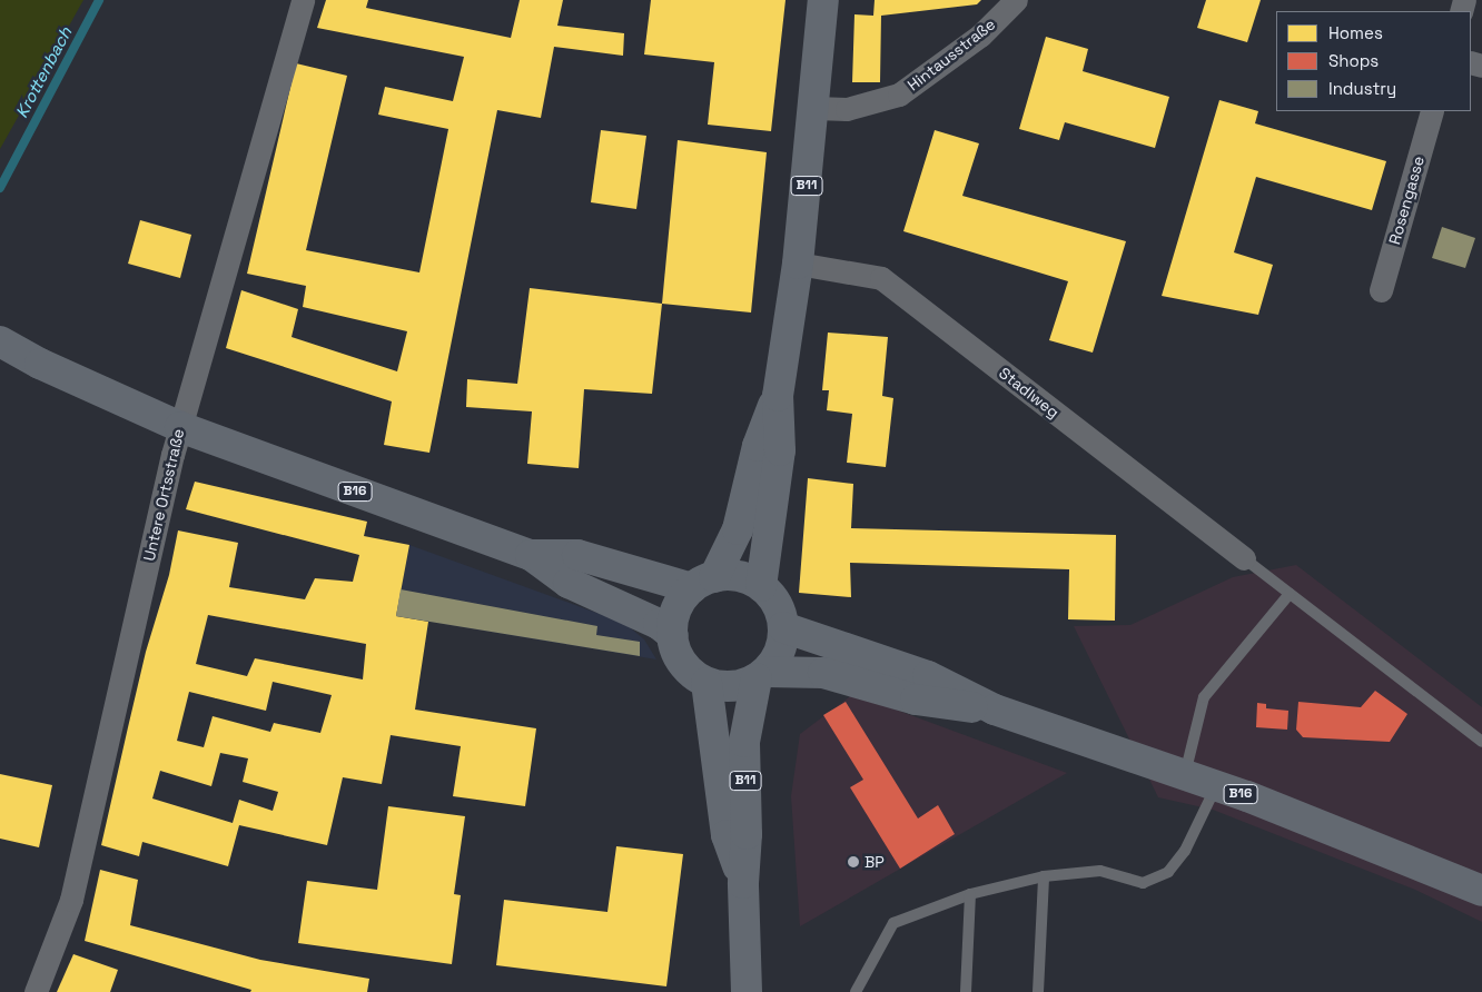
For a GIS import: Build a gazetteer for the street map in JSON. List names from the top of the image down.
{
  "streets": {
    "main road": ["B11", "B16"],
    "street": [
      "Hintausstraße",
      "Rosengasse",
      "Stadlweg",
      "Untere Ortsstraße"
    ]
  },
  "crossings": [
    ["Hintausstraße", "B11"],
    ["B11", "Stadlweg"],
    ["B11", "B16"],
    ["B16", "Untere Ortsstraße"]
  ],
  "water": ["Krottenbach"],
  "places": ["BP"],
  "legend": ["Homes", "Shops", "Industry"]
}
